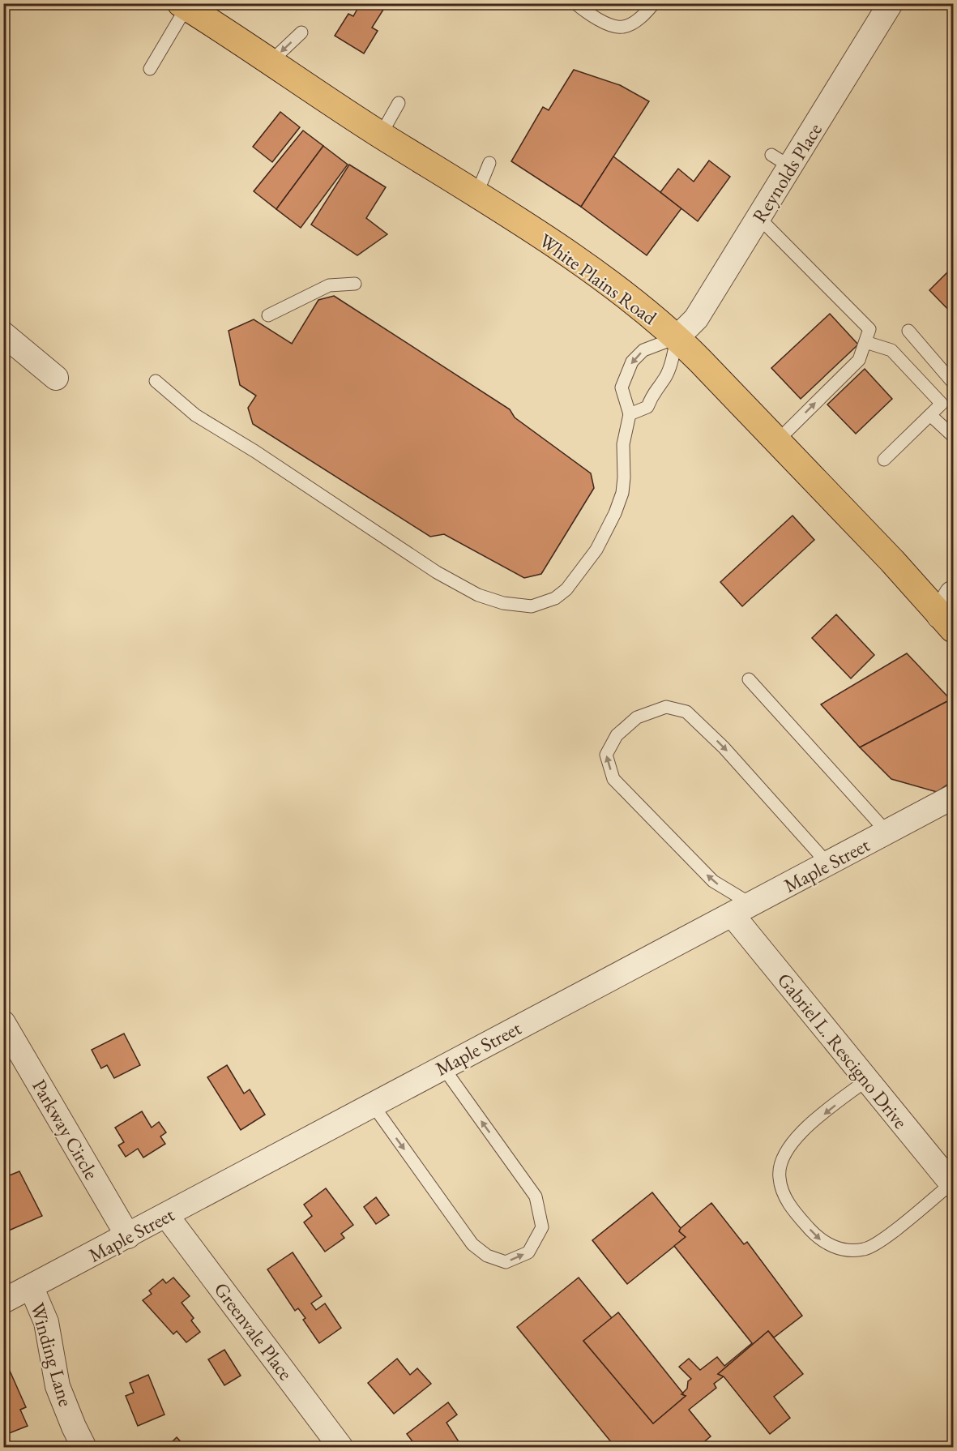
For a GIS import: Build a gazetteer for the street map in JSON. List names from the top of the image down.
{
  "streets": {
    "main road": ["White Plains Road"],
    "street": [
      "Reynolds Place",
      "Maple Street",
      "Gabriel L. Rescigno Drive",
      "Parkway Circle",
      "Greenvale Place",
      "Winding Lane"
    ]
  },
  "crossings": [
    ["Reynolds Place", "White Plains Road"],
    ["Maple Street", "Gabriel L. Rescigno Drive"],
    ["Maple Street", "Parkway Circle"],
    ["Maple Street", "Greenvale Place"],
    ["Maple Street", "Winding Lane"]
  ]
}
